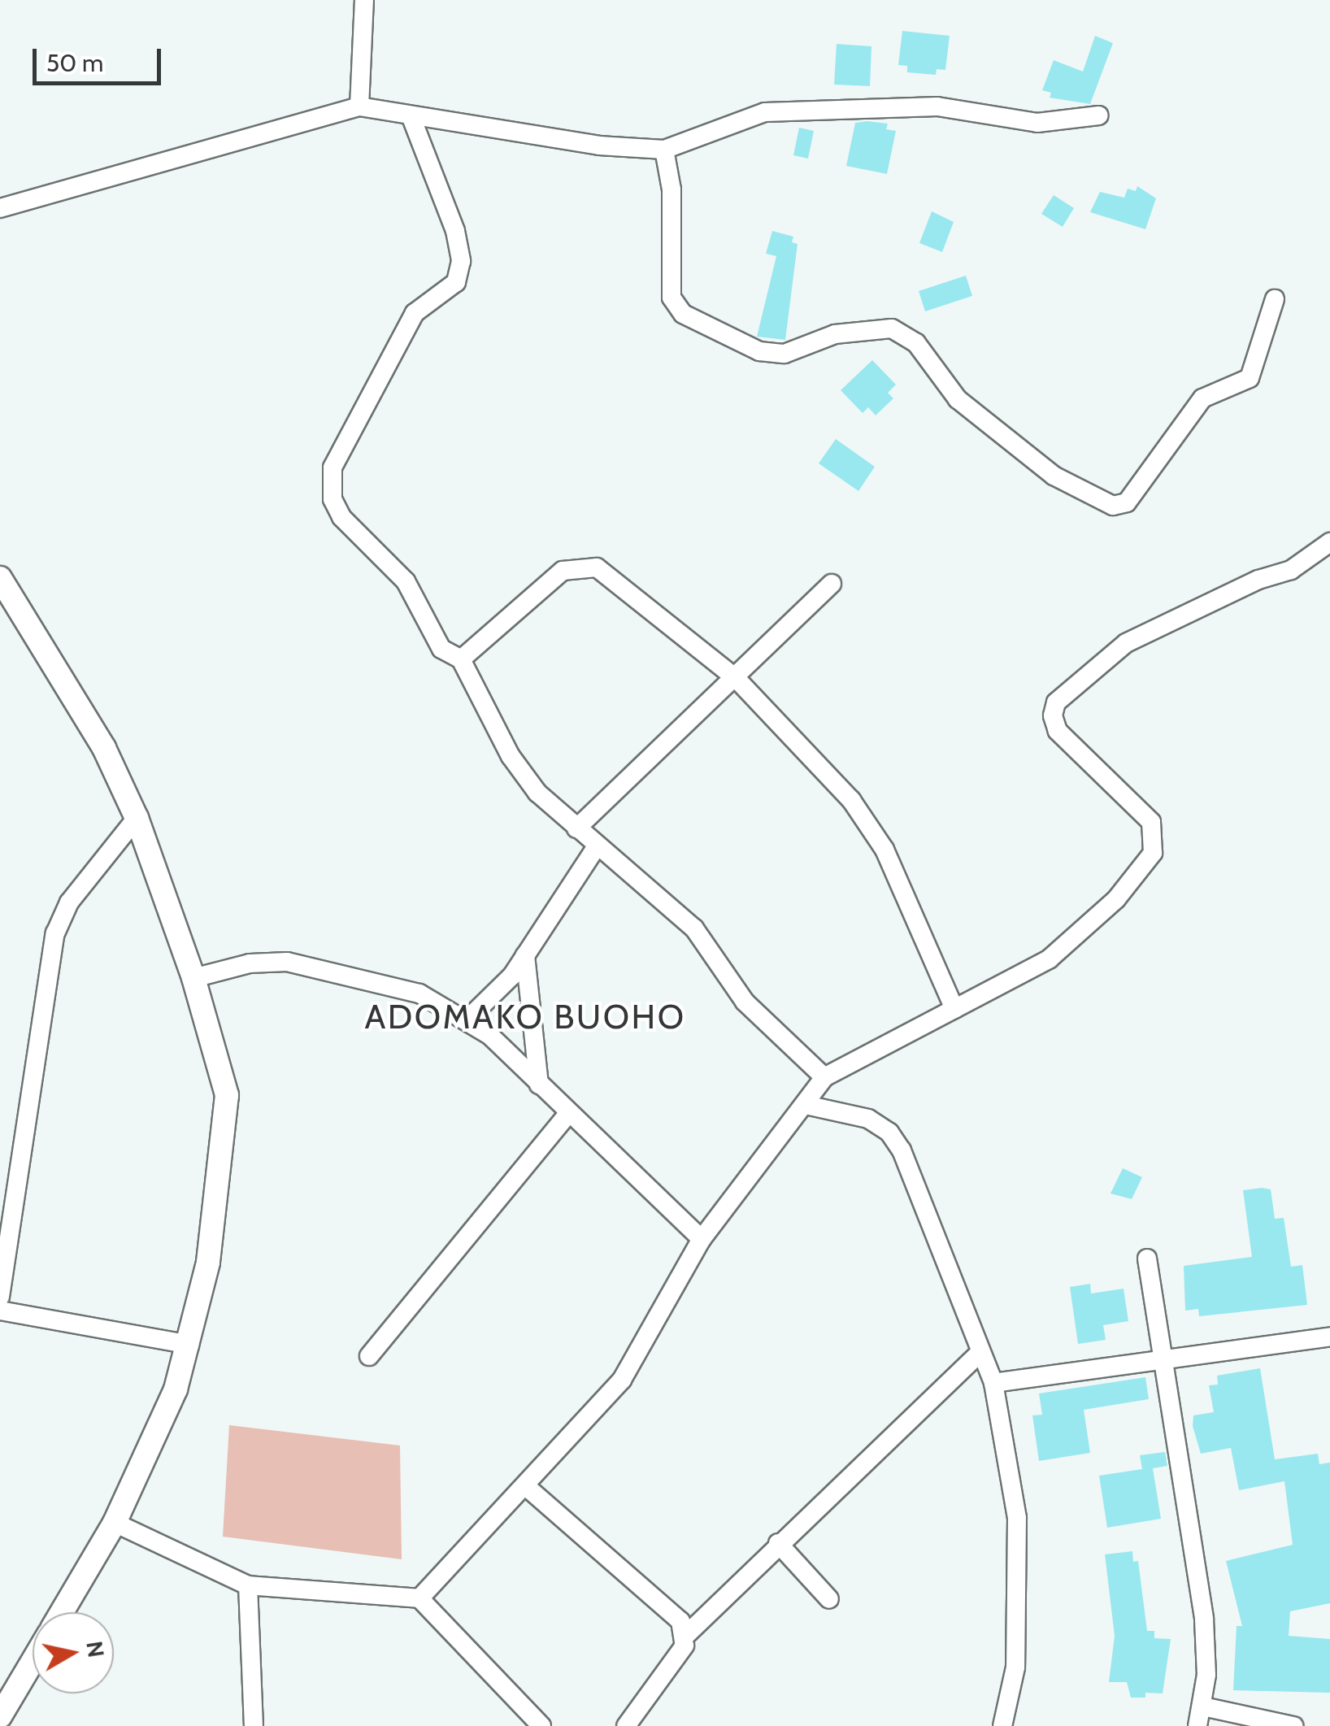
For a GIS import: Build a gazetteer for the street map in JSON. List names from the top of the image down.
{
  "districts": ["ADOMAKO BUOHO"],
  "scale_bar": "50 m",
  "north": "right"
}
